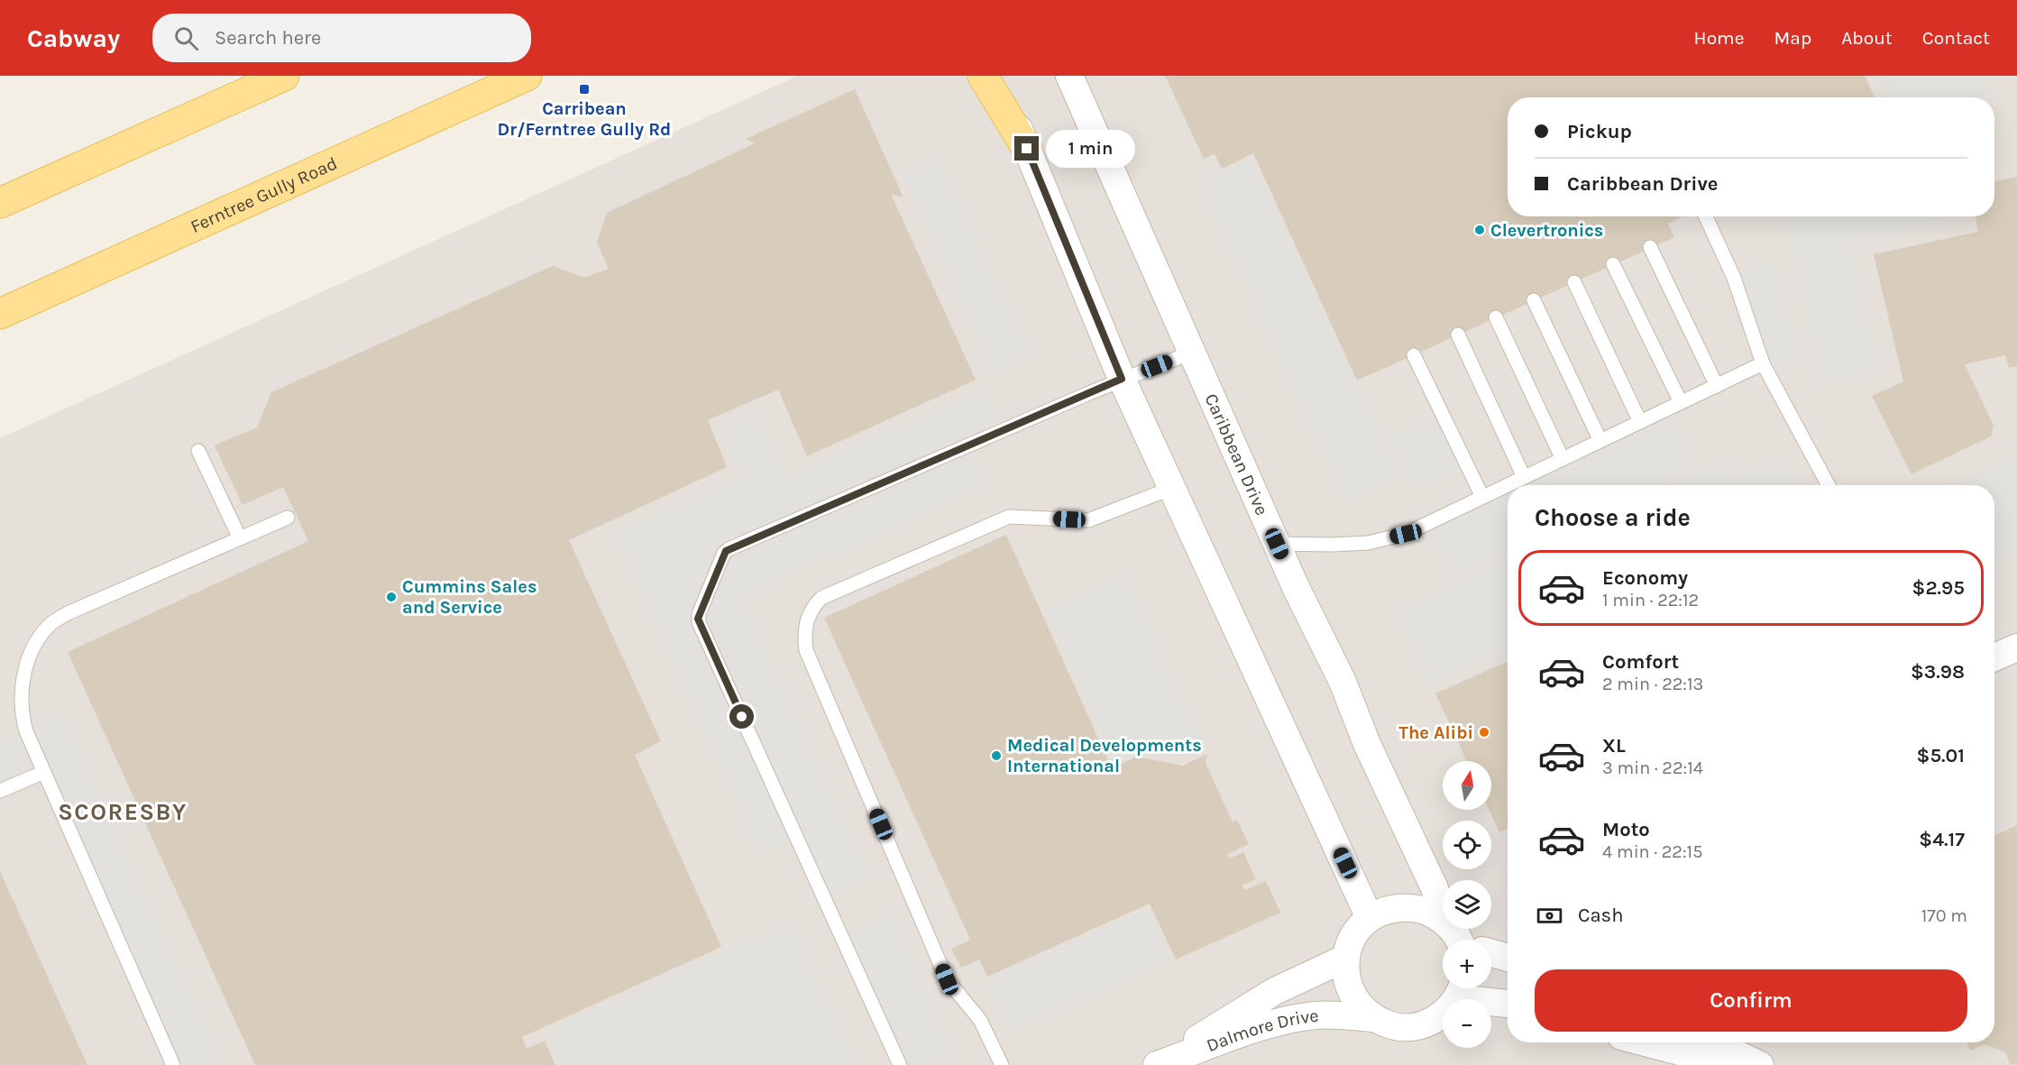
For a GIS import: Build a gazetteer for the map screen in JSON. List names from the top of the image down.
{
  "streets": {
    "main road": ["Ferntree Gully Road"],
    "street": ["Caribbean Drive", "Dalmore Drive"]
  },
  "districts": ["SCORESBY"],
  "places": {
    "transit": ["Carribean Dr/Ferntree Gully Rd"],
    "other": [
      "Clevertronics",
      "Cummins Sales and Service",
      "The Alibi",
      "Medical Developments International"
    ]
  },
  "north": "top",
  "page": {
    "header": "Cabway",
    "search": "Search here",
    "nav": [
      "Home",
      "Map",
      "About",
      "Contact"
    ],
    "banner": ["Pickup", "Caribbean Drive"],
    "bubble": "1 min",
    "heading": "Choose a ride",
    "list": [
      {
        "name": "Economy",
        "note": "1 min · 22:12",
        "value": "$2.95"
      },
      {
        "name": "Comfort",
        "note": "2 min · 22:13",
        "value": "$3.98"
      },
      {
        "name": "XL",
        "note": "3 min · 22:14",
        "value": "$5.01"
      },
      {
        "name": "Moto",
        "note": "4 min · 22:15",
        "value": "$4.17"
      }
    ],
    "map_buttons": ["+", "−"],
    "pay": ["Cash", "170 m"],
    "buttons": "Confirm"
  }
}
